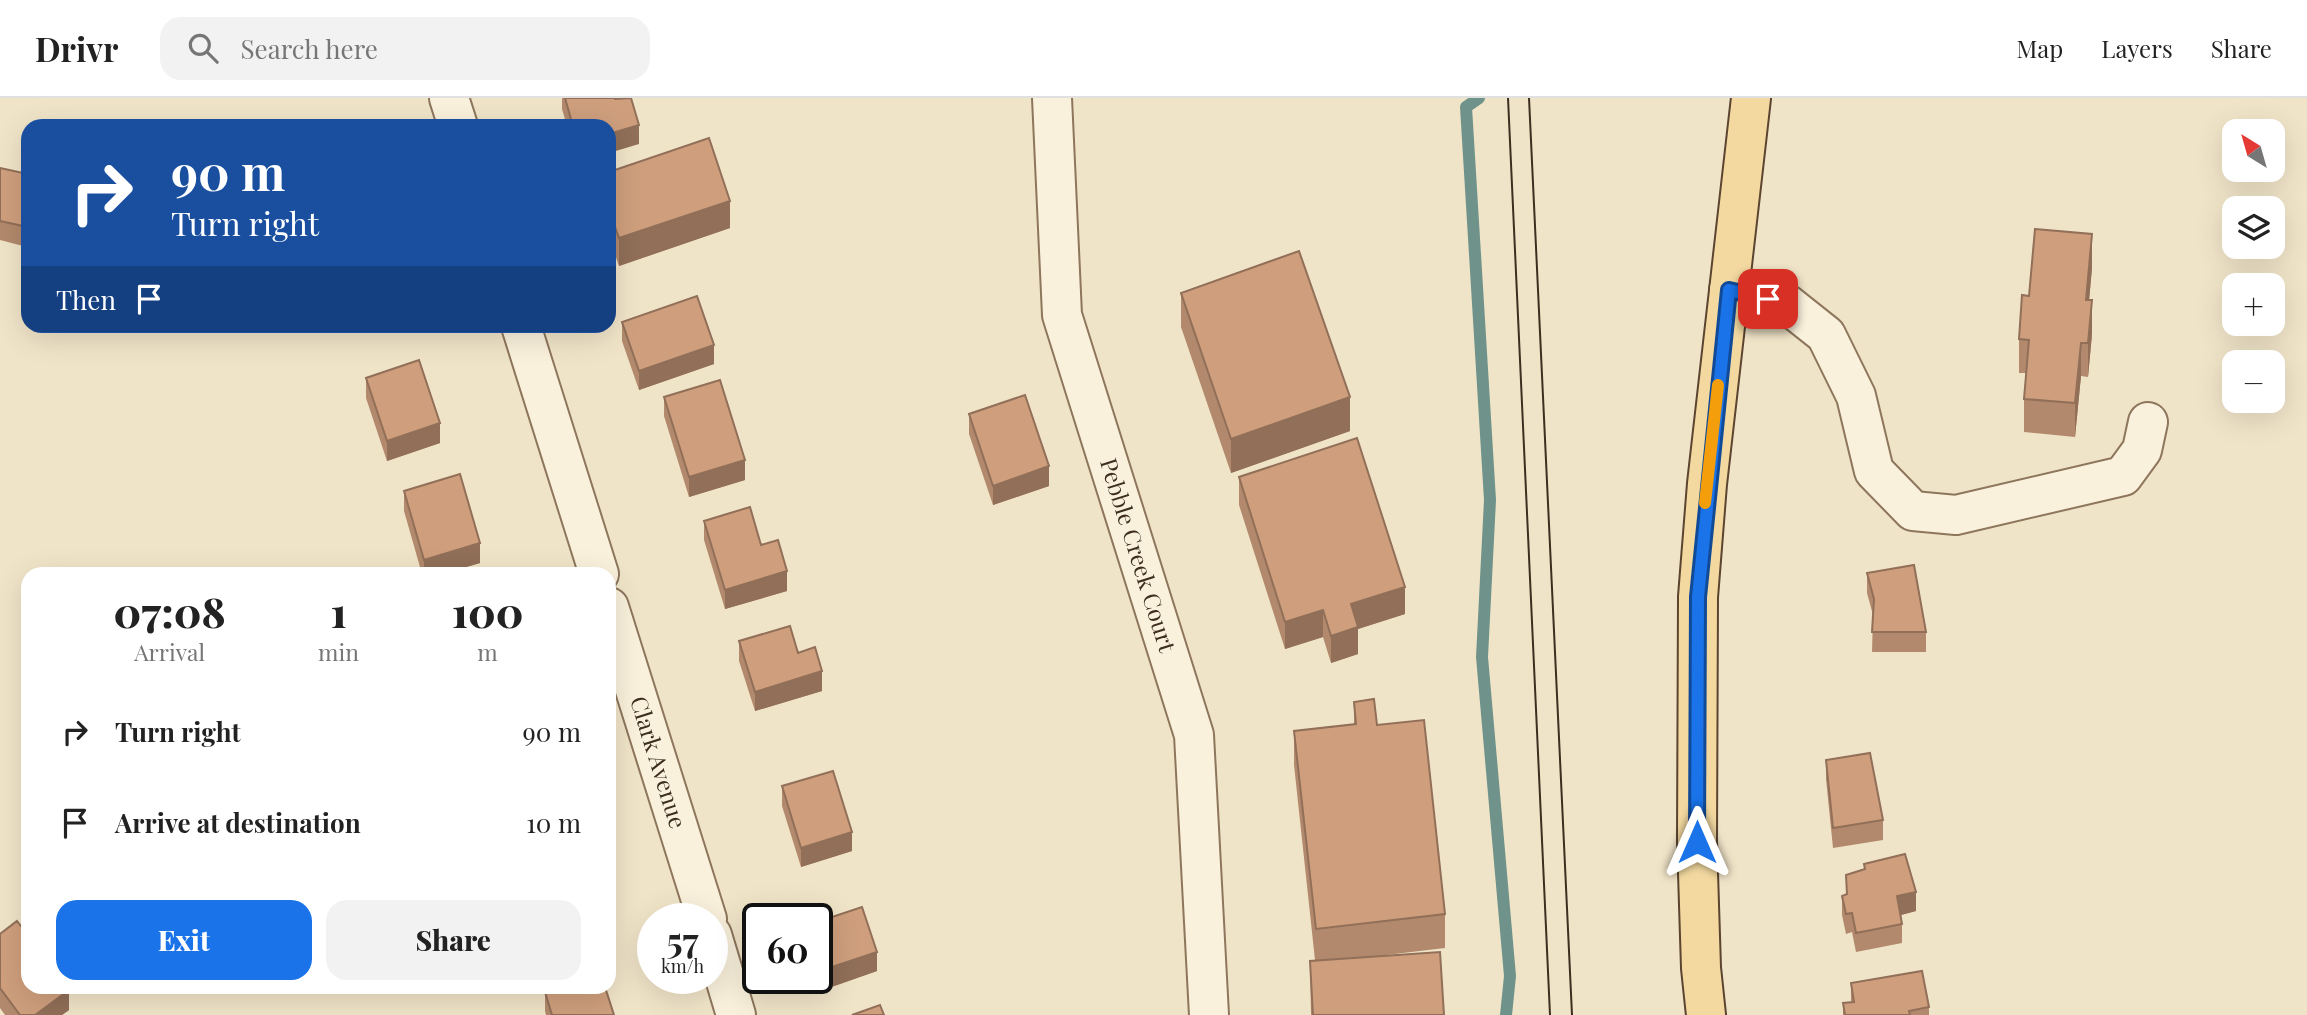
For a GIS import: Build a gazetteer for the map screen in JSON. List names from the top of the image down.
{
  "streets": {
    "street": ["Pebble Creek Court", "Clark Avenue"]
  },
  "north": "top left",
  "page": {
    "header": "Drivr",
    "search": "Search here",
    "nav": ["Map", "Layers", "Share"],
    "map_buttons": ["+", "−"],
    "turn": ["90 m", "Turn right"],
    "then": "Then",
    "eta": [
      "07:08",
      "Arrival",
      "1",
      "min",
      "100",
      "m"
    ],
    "list": [
      {
        "name": "Turn right",
        "value": "90 m"
      },
      {
        "name": "Arrive at destination",
        "value": "10 m"
      }
    ],
    "buttons": ["Exit", "Share"],
    "speed": "57 km/h",
    "limit": "60"
  }
}
